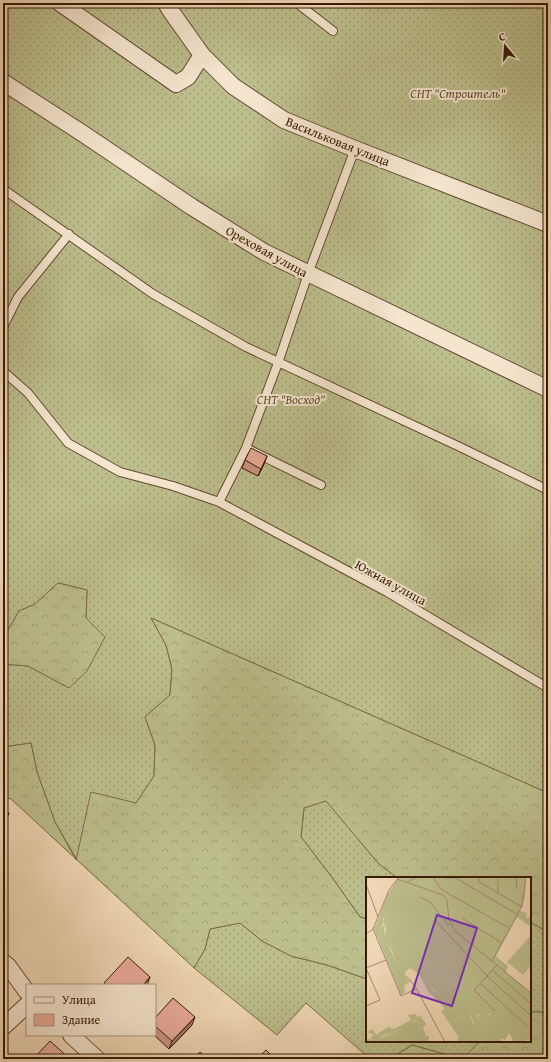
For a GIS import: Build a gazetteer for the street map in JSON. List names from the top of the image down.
{
  "streets": {
    "street": ["Васильковая улица", "Ореховая улица"],
    "lane": ["Южная улица"]
  },
  "parks": ["СНТ \"Строитель\"", "СНТ \"Восход\""],
  "legend": ["Улица", "Здание"],
  "north": "top"
}
